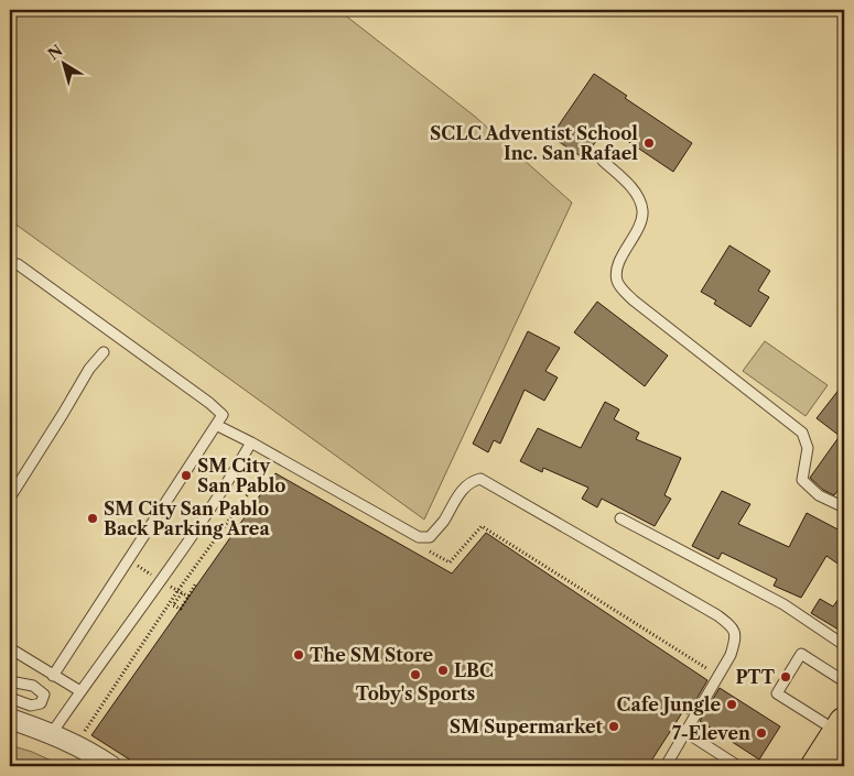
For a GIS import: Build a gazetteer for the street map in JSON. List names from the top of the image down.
{
  "places": [
    "SCLC Adventist School Inc. San Rafael",
    "SM City San Pablo",
    "SM City San Pablo Back Parking Area",
    "The SM Store",
    "LBC",
    "Toby's Sports",
    "PTT",
    "Cafe Jungle",
    "SM Supermarket",
    "7-Eleven"
  ],
  "north": "top left"
}
